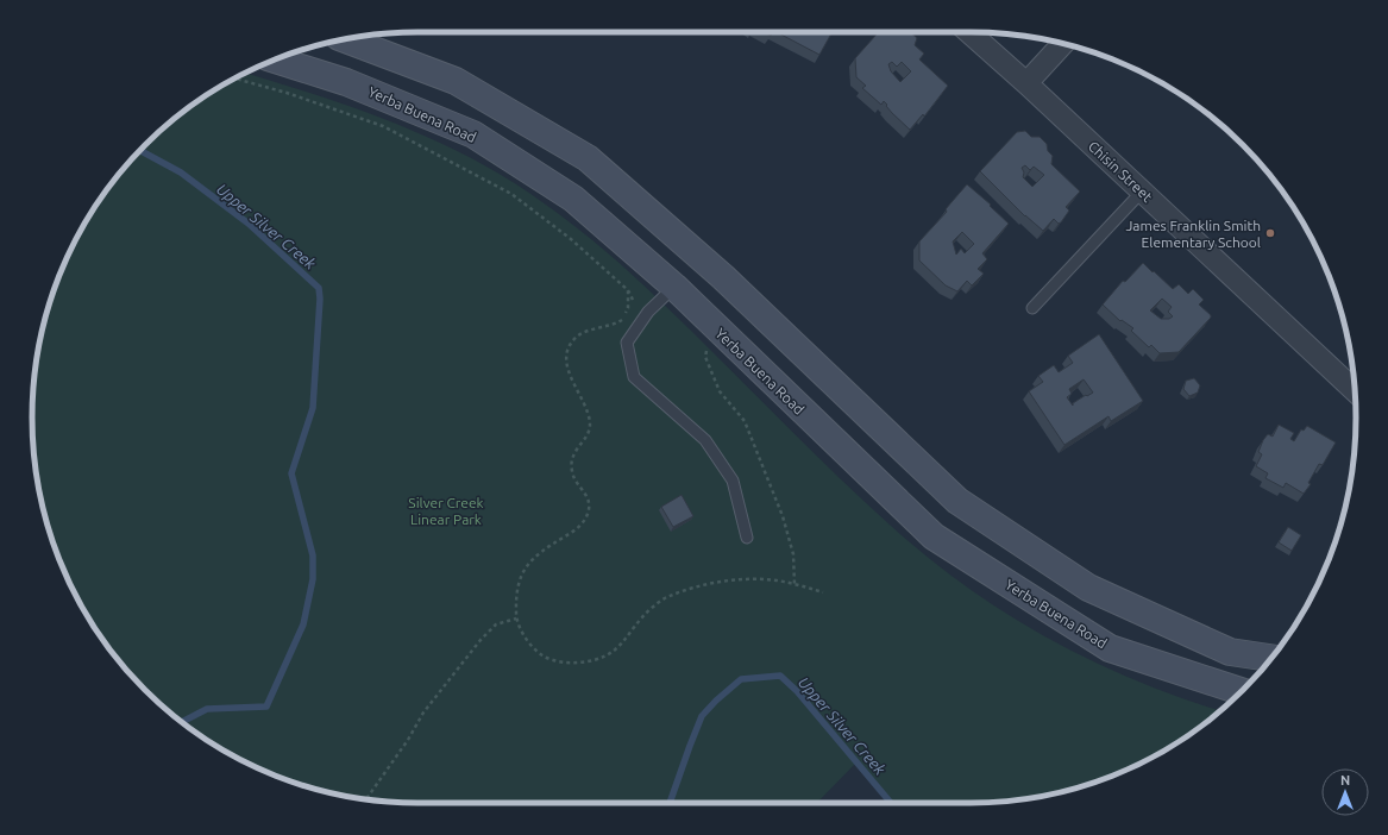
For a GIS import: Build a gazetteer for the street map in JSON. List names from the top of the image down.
{
  "streets": {
    "main road": ["Yerba Buena Road"],
    "street": ["Chisin Street"]
  },
  "water": ["Upper Silver Creek"],
  "parks": ["Silver Creek Linear Park"],
  "places": ["James Franklin Smith Elementary School"],
  "north": "top"
}
